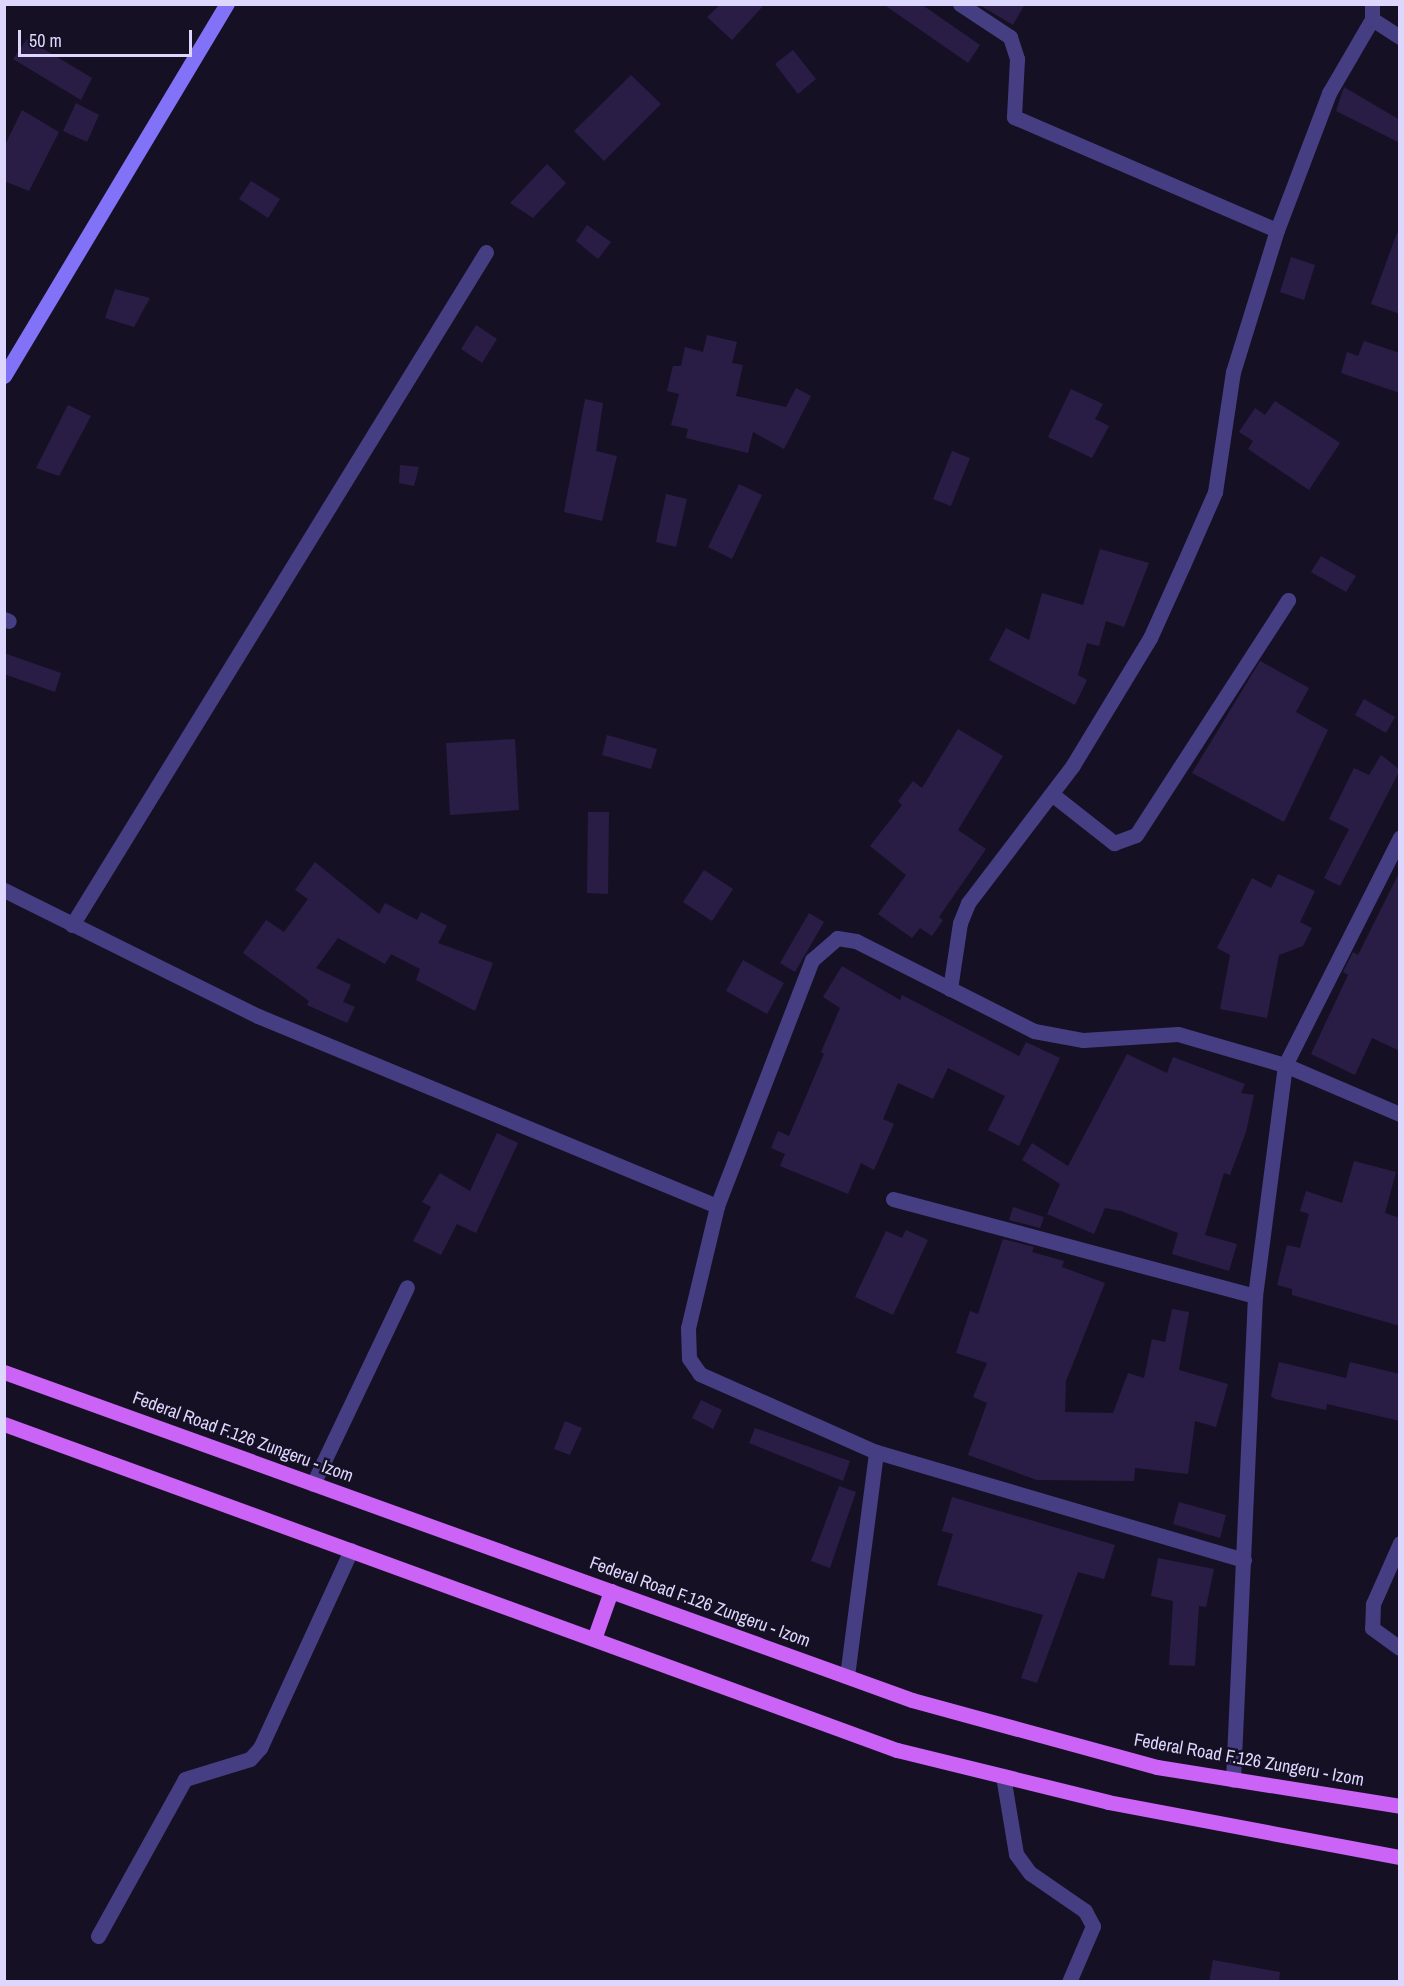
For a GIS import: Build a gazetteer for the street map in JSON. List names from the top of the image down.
{
  "streets": {
    "main road": ["Federal Road F.126 Zungeru - Izom"]
  },
  "scale_bar": "50 m"
}
